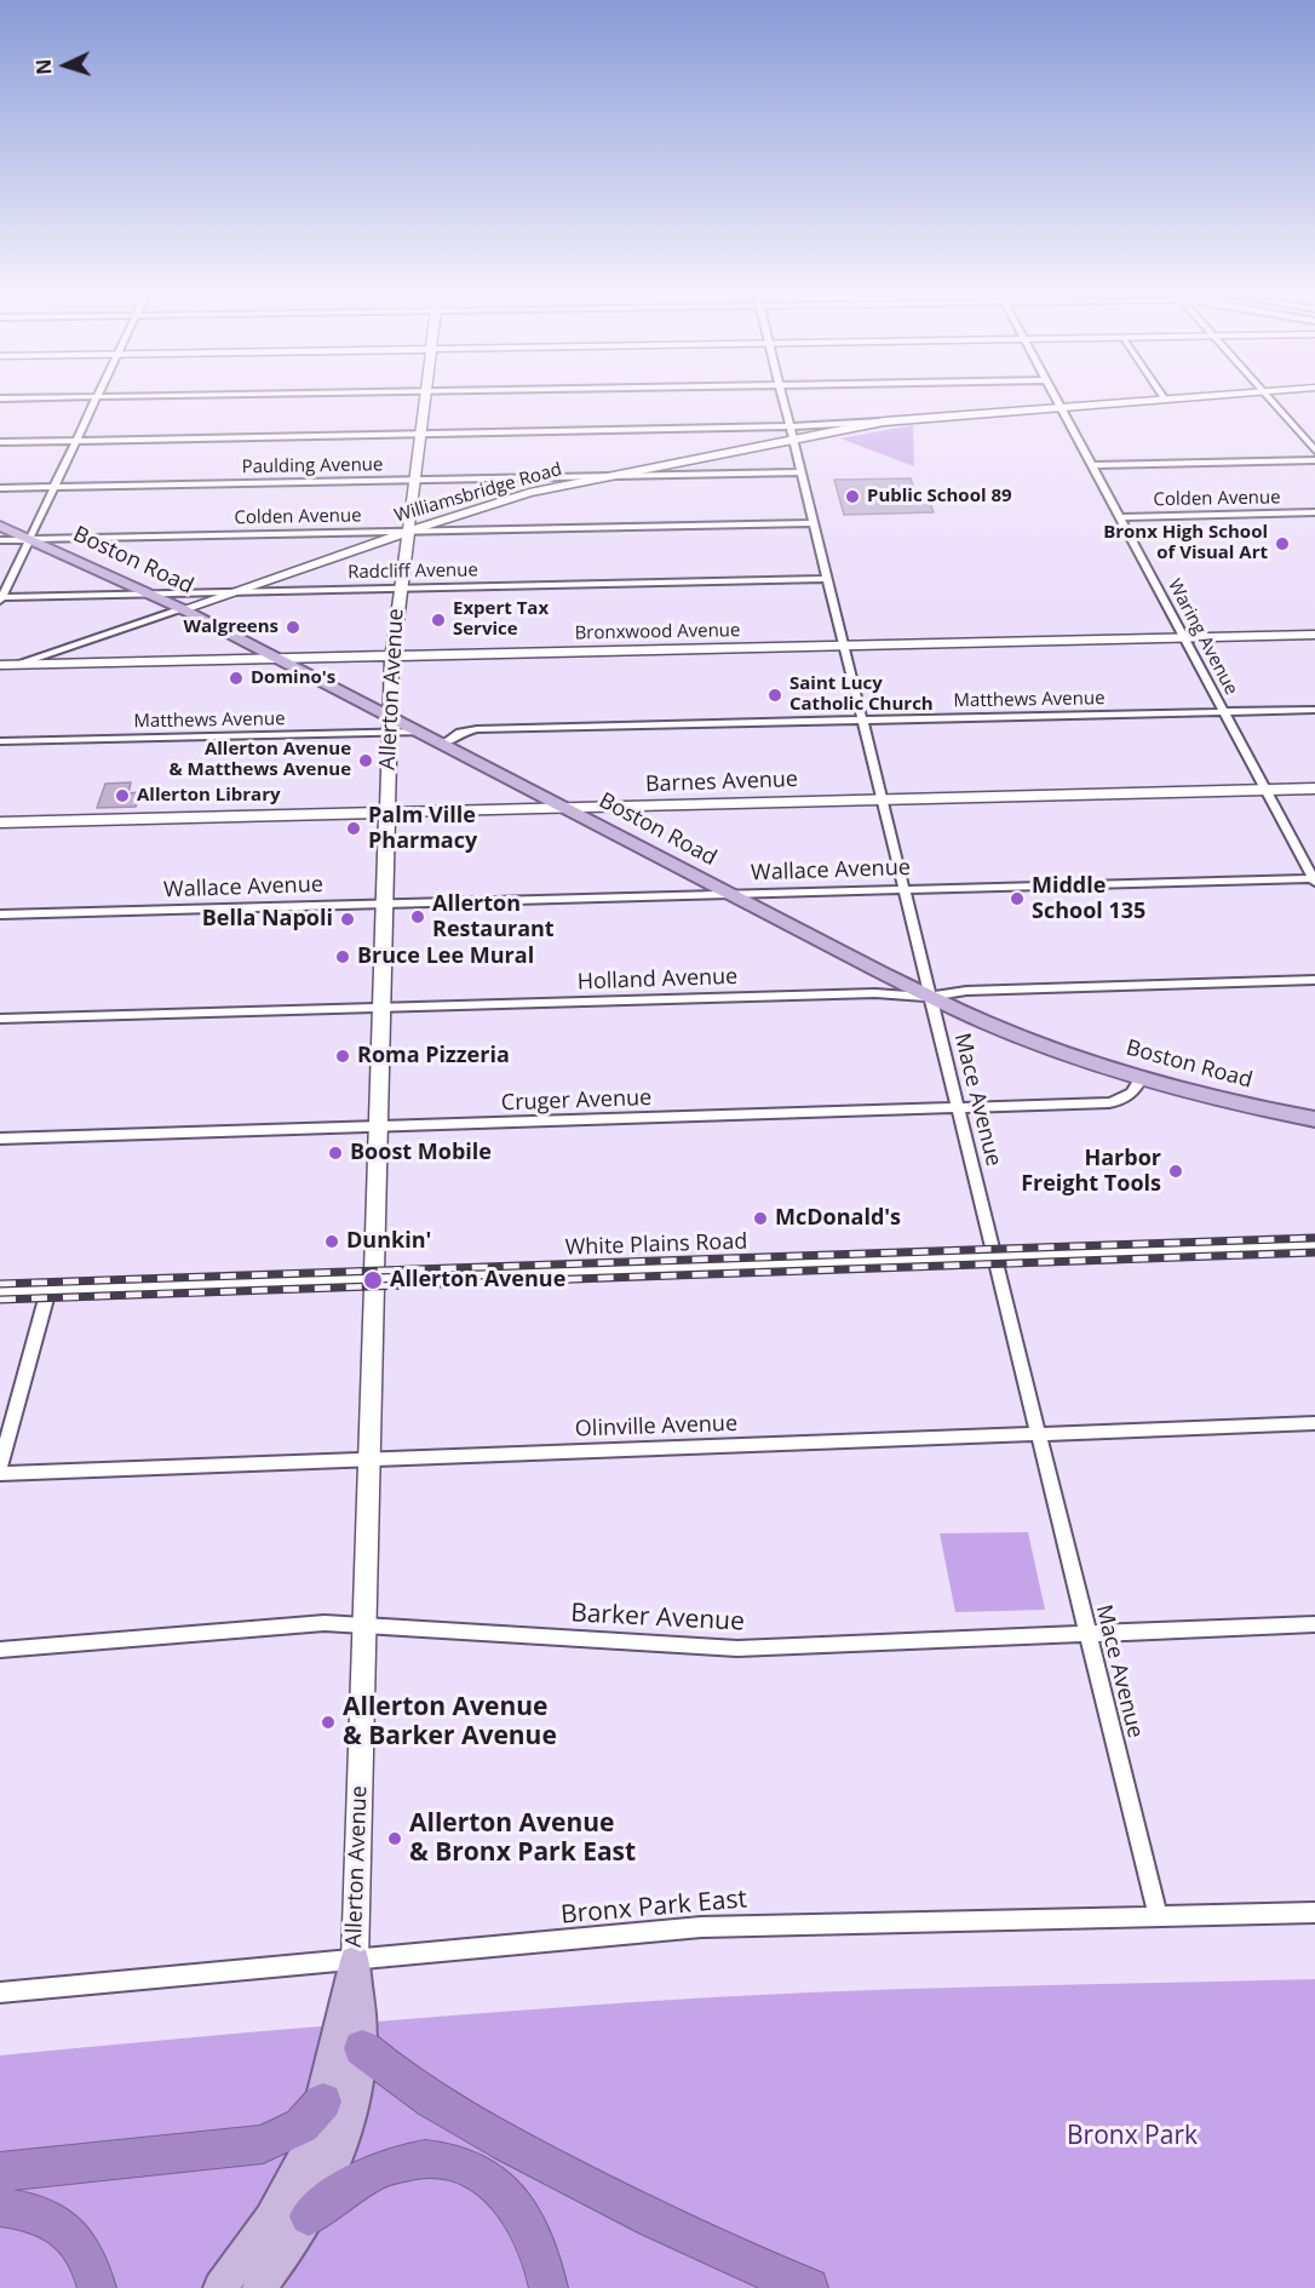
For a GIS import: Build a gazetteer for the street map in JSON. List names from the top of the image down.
{
  "streets": {
    "main road": [
      "Williamsbridge Road",
      "Boston Road",
      "Bronxwood Avenue",
      "Allerton Avenue",
      "Barnes Avenue",
      "White Plains Road"
    ],
    "street": [
      "Paulding Avenue",
      "Colden Avenue",
      "Radcliff Avenue",
      "Waring Avenue",
      "Matthews Avenue",
      "Wallace Avenue",
      "Holland Avenue",
      "Mace Avenue",
      "Cruger Avenue",
      "Olinville Avenue",
      "Barker Avenue",
      "Bronx Park East"
    ]
  },
  "crossings": [
    ["Paulding Avenue", "Williamsbridge Road"],
    ["Paulding Avenue", "Allerton Avenue"],
    ["Paulding Avenue", "Mace Avenue"],
    ["Williamsbridge Road", "Colden Avenue"],
    ["Williamsbridge Road", "Boston Road"],
    ["Williamsbridge Road", "Radcliff Avenue"],
    ["Williamsbridge Road", "Bronxwood Avenue"],
    ["Williamsbridge Road", "Waring Avenue"],
    ["Williamsbridge Road", "Allerton Avenue"],
    ["Williamsbridge Road", "Mace Avenue"],
    ["Colden Avenue", "Boston Road"],
    ["Colden Avenue", "Waring Avenue"],
    ["Colden Avenue", "Allerton Avenue"],
    ["Colden Avenue", "Mace Avenue"],
    ["Boston Road", "Radcliff Avenue"],
    ["Boston Road", "Bronxwood Avenue"],
    ["Boston Road", "Allerton Avenue"],
    ["Boston Road", "Matthews Avenue"],
    ["Boston Road", "Barnes Avenue"],
    ["Boston Road", "Wallace Avenue"],
    ["Boston Road", "Holland Avenue"],
    ["Boston Road", "Mace Avenue"],
    ["Boston Road", "Cruger Avenue"],
    ["Radcliff Avenue", "Allerton Avenue"],
    ["Radcliff Avenue", "Mace Avenue"],
    ["Bronxwood Avenue", "Waring Avenue"],
    ["Bronxwood Avenue", "Allerton Avenue"],
    ["Bronxwood Avenue", "Mace Avenue"],
    ["Waring Avenue", "Matthews Avenue"],
    ["Waring Avenue", "Barnes Avenue"],
    ["Waring Avenue", "Wallace Avenue"],
    ["Allerton Avenue", "Matthews Avenue"],
    ["Allerton Avenue", "Barnes Avenue"],
    ["Allerton Avenue", "Wallace Avenue"],
    ["Allerton Avenue", "Holland Avenue"],
    ["Allerton Avenue", "Cruger Avenue"],
    ["Allerton Avenue", "White Plains Road"],
    ["Allerton Avenue", "Olinville Avenue"],
    ["Allerton Avenue", "Barker Avenue"],
    ["Allerton Avenue", "Bronx Park East"],
    ["Matthews Avenue", "Mace Avenue"],
    ["Barnes Avenue", "Mace Avenue"],
    ["Wallace Avenue", "Mace Avenue"],
    ["Holland Avenue", "Mace Avenue"],
    ["Mace Avenue", "Cruger Avenue"],
    ["Mace Avenue", "White Plains Road"],
    ["Mace Avenue", "Olinville Avenue"],
    ["Mace Avenue", "Barker Avenue"],
    ["Mace Avenue", "Bronx Park East"]
  ],
  "parks": ["Bronx Park"],
  "places": [
    "Public School 89",
    "Bronx High School of Visual Art",
    "Expert Tax Service",
    "Walgreens",
    "Domino's",
    "Saint Lucy Catholic Church",
    "Allerton Avenue & Matthews Avenue",
    "Allerton Library",
    "Palm Ville Pharmacy",
    "Middle School 135",
    "Allerton Restaurant",
    "Bella Napoli",
    "Bruce Lee Mural",
    "Roma Pizzeria",
    "Boost Mobile",
    "Harbor Freight Tools",
    "McDonald's",
    "Dunkin'",
    "Allerton Avenue",
    "Allerton Avenue & Barker Avenue",
    "Allerton Avenue & Bronx Park East"
  ],
  "north": "left"
}
